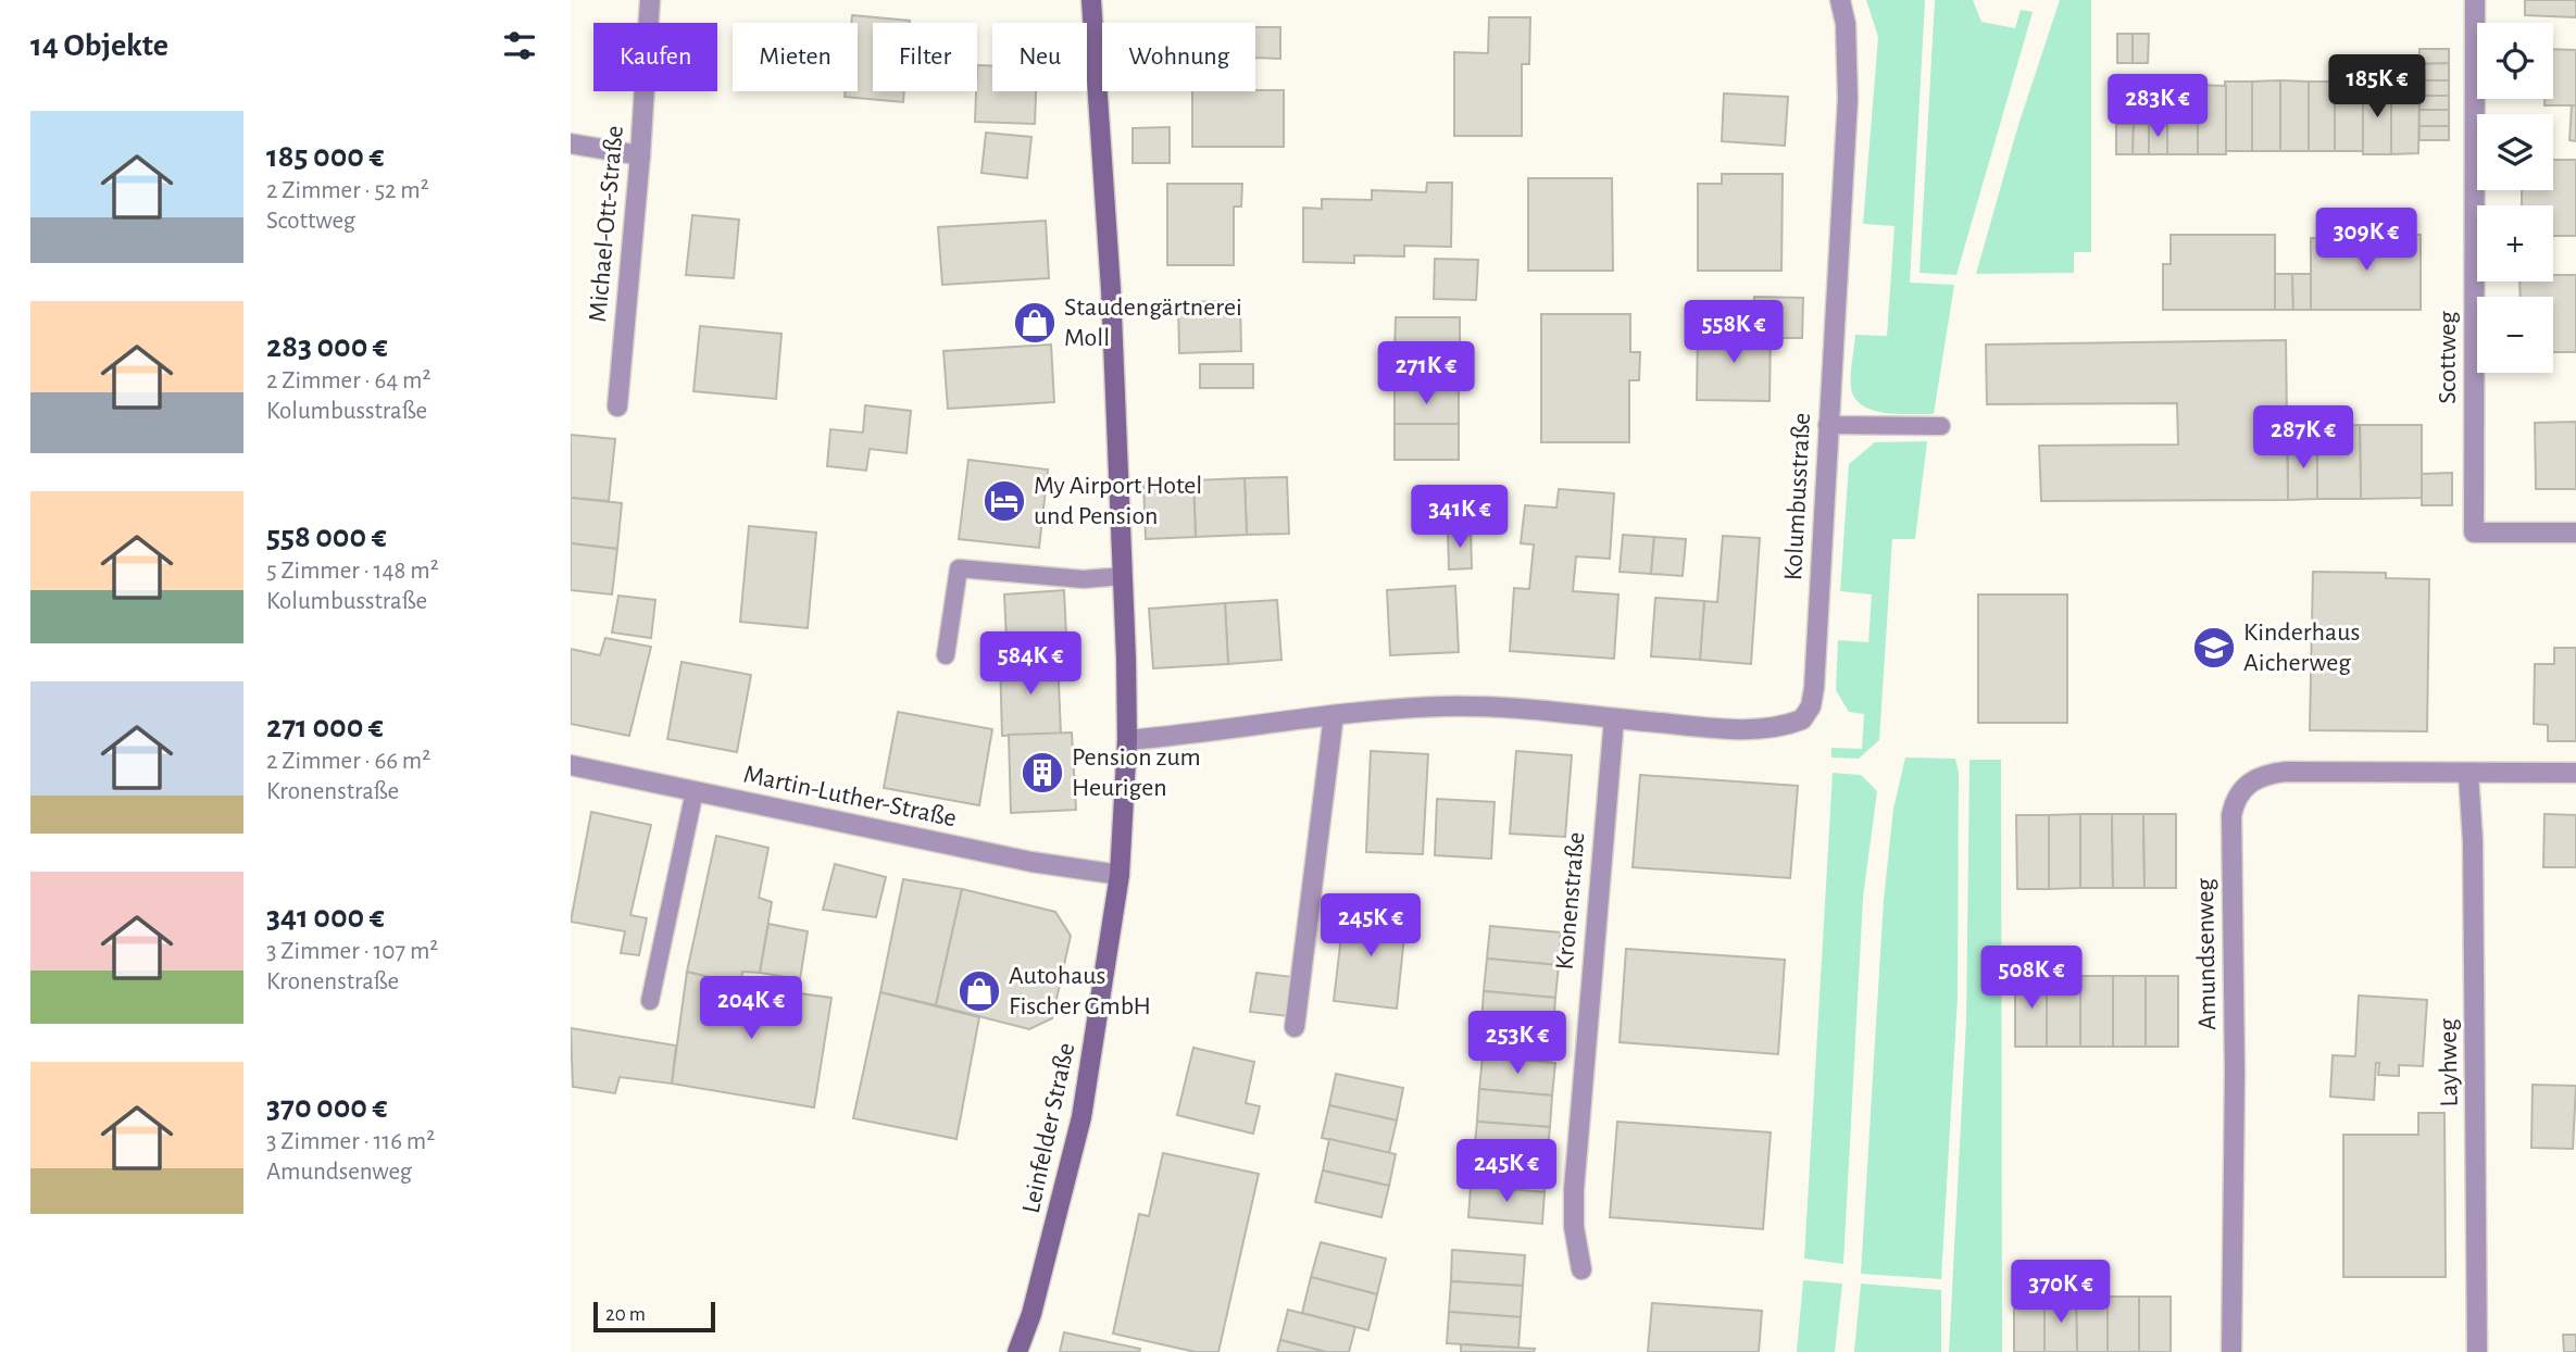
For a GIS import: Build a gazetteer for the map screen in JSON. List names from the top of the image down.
{
  "streets": {
    "main road": ["Leinfelder Straße"],
    "street": [
      "Michael-Ott-Straße",
      "Scottweg",
      "Kolumbusstraße",
      "Martin-Luther-Straße",
      "Kronenstraße",
      "Amundsenweg",
      "Layhweg"
    ]
  },
  "crossings": [
    ["Kolumbusstraße", "Kronenstraße"],
    ["Martin-Luther-Straße", "Leinfelder Straße"],
    ["Amundsenweg", "Layhweg"]
  ],
  "places": {
    "shop": ["Staudengärtnerei Moll", "Autohaus Fischer GmbH"],
    "hotel": ["My Airport Hotel und Pension"],
    "school or university": ["Kinderhaus Aicherweg"],
    "building": ["Pension zum Heurigen"]
  },
  "scale_bar": "20 m",
  "page": {
    "heading": "14 Objekte",
    "map_buttons": ["+", "−"],
    "chip": [
      "Kaufen",
      "Mieten",
      "Filter",
      "Neu",
      "Wohnung"
    ],
    "price": [
      "185K €",
      "283K €",
      "309K €",
      "558K €",
      "271K €",
      "287K €",
      "341K €",
      "584K €",
      "245K €",
      "508K €",
      "204K €",
      "253K €",
      "245K €",
      "370K €"
    ],
    "list": [
      {
        "name": "185 000 €",
        "note": "2 Zimmer · 52 m² · Scottweg"
      },
      {
        "name": "283 000 €",
        "note": "2 Zimmer · 64 m² · Kolumbusstraße"
      },
      {
        "name": "558 000 €",
        "note": "5 Zimmer · 148 m² · Kolumbusstraße"
      },
      {
        "name": "271 000 €",
        "note": "2 Zimmer · 66 m² · Kronenstraße"
      },
      {
        "name": "341 000 €",
        "note": "3 Zimmer · 107 m² · Kronenstraße"
      },
      {
        "name": "370 000 €",
        "note": "3 Zimmer · 116 m² · Amundsenweg"
      }
    ],
    "scale": "20 m"
  }
}
